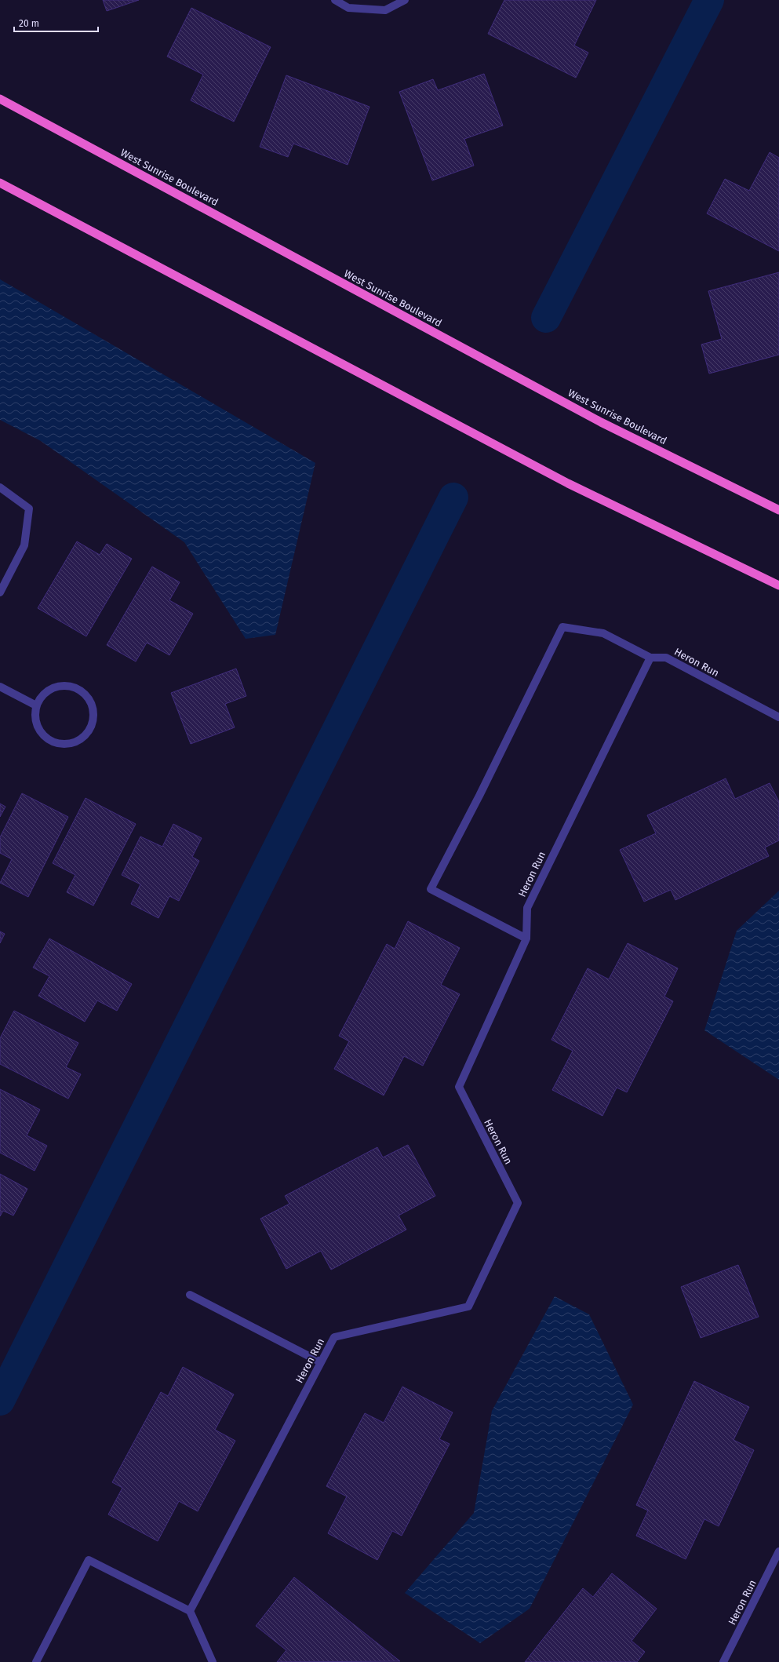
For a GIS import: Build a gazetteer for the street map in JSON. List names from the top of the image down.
{
  "streets": {
    "highway": ["West Sunrise Boulevard"],
    "street": ["Heron Run"]
  },
  "scale_bar": "20 m"
}
